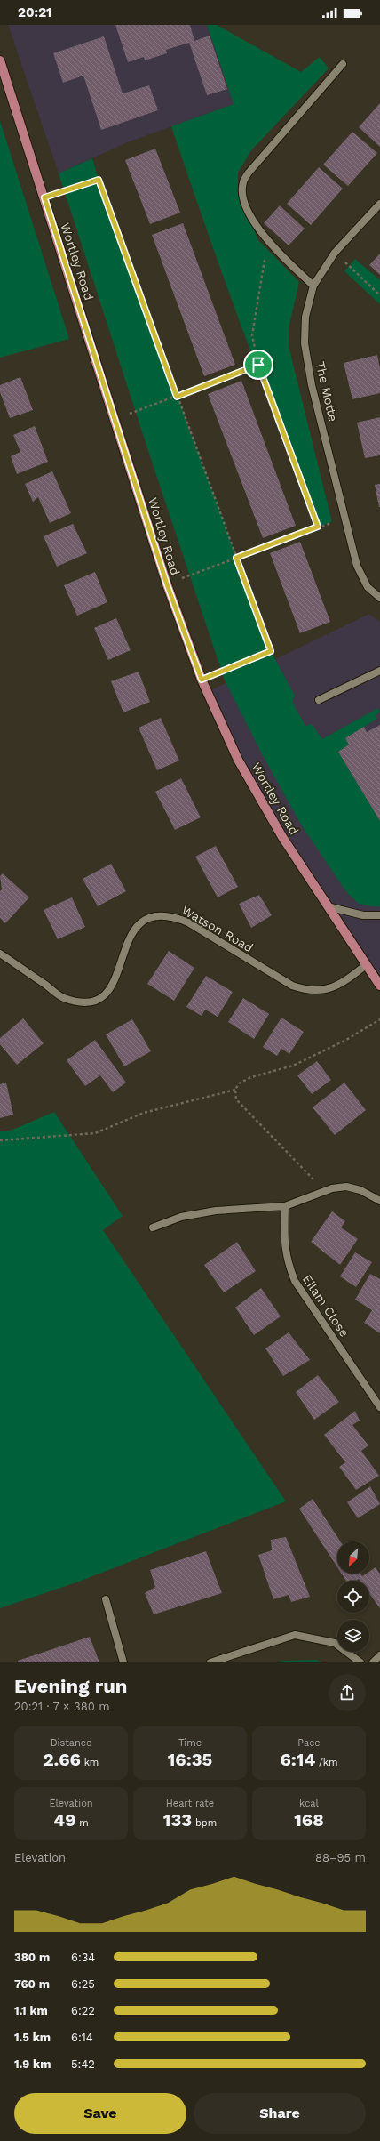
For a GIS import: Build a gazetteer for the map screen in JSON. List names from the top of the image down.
{
  "streets": {
    "main road": ["Wortley Road"],
    "street": ["The Motte", "Watson Road", "Eilam Close"]
  },
  "crossings": [
    ["Wortley Road", "Watson Road"]
  ],
  "north": "bottom left",
  "page": {
    "status": "20:21",
    "heading": ["Evening run", "20:21 · 7 × 380 m"],
    "stats": [
      ["Distance", "2.66 km"],
      ["Time", "16:35"],
      ["Pace", "6:14 /km"],
      ["Elevation", "49 m"],
      ["Heart rate", "133 bpm"],
      ["kcal", "168"]
    ],
    "chart": ["Elevation", "88–95 m"],
    "list": [
      {
        "name": "380 m",
        "note": "6:34"
      },
      {
        "name": "760 m",
        "note": "6:25"
      },
      {
        "name": "1.1 km",
        "note": "6:22"
      },
      {
        "name": "1.5 km",
        "note": "6:14"
      },
      {
        "name": "1.9 km",
        "note": "5:42"
      }
    ],
    "buttons": ["Save", "Share"]
  }
}
